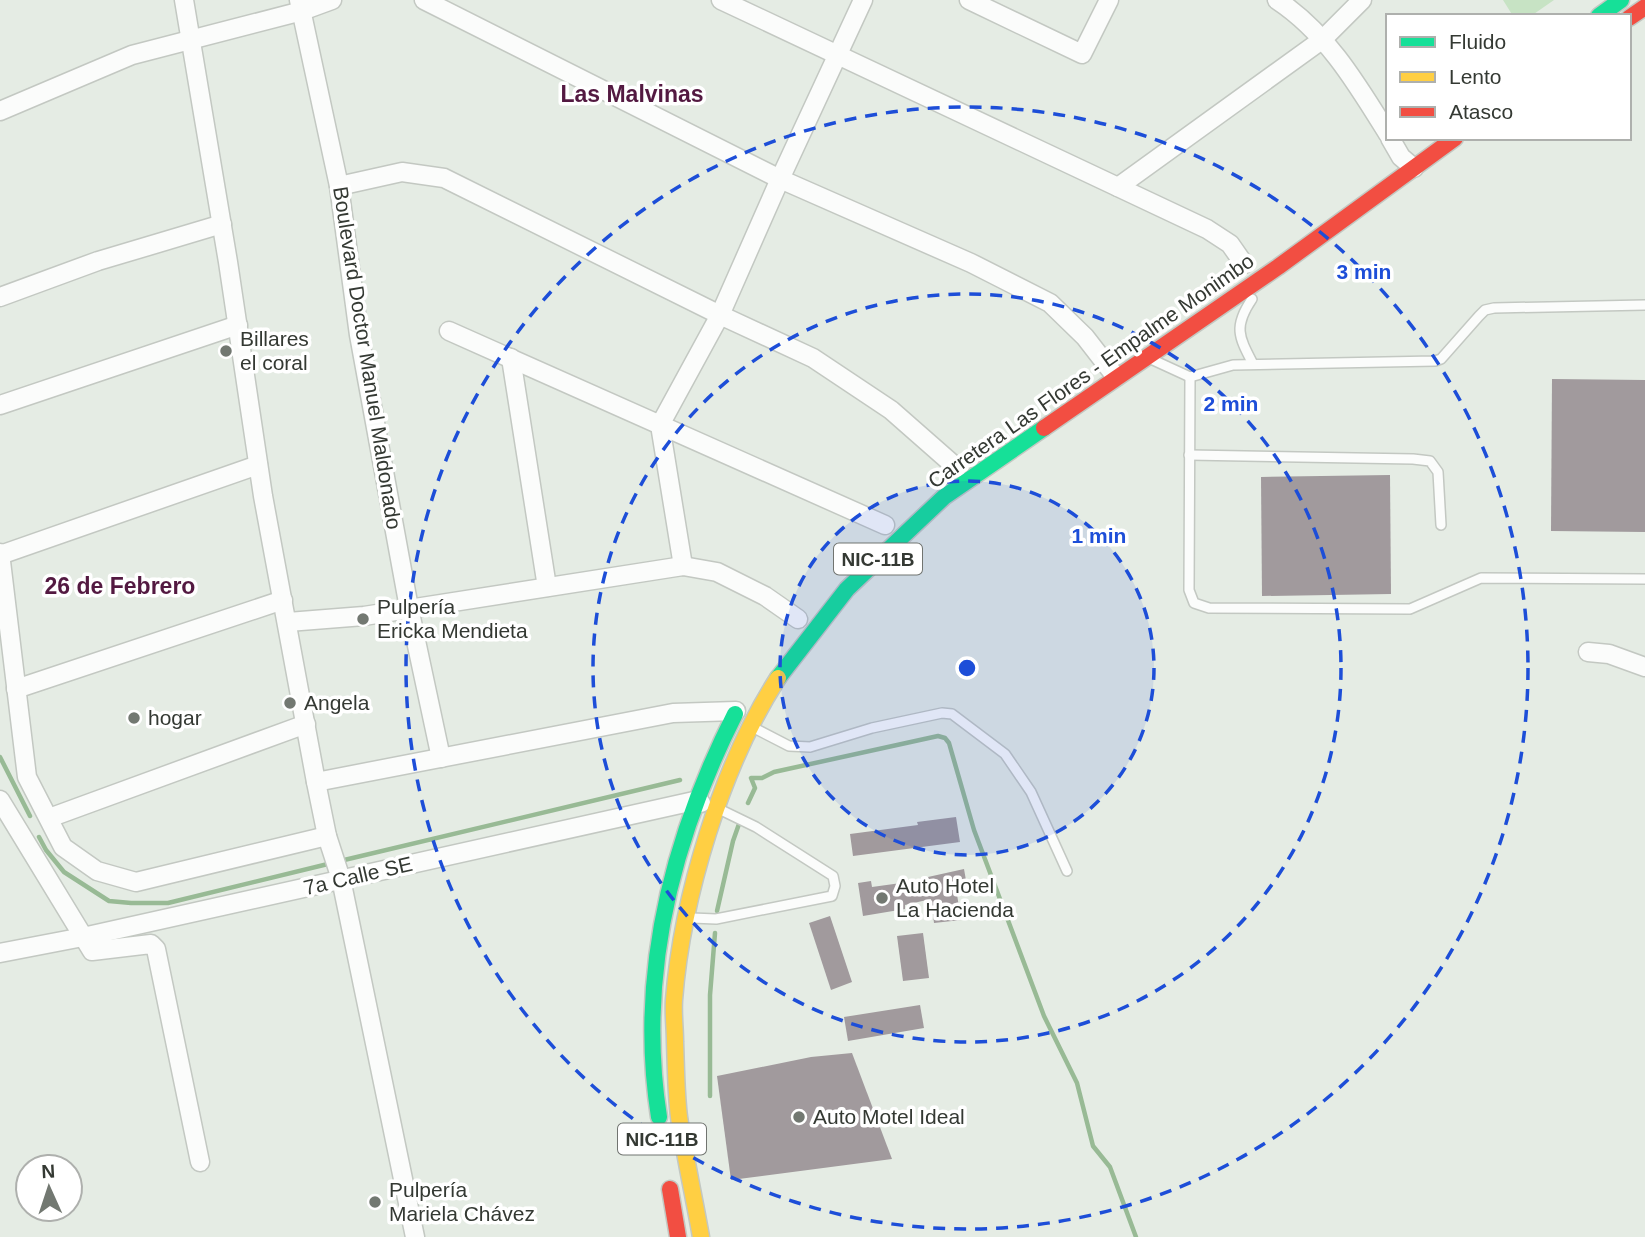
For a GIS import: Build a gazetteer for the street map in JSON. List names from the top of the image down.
{
  "streets": {
    "highway": ["Carretera Las Flores - Empalme Monimbo", "NIC-11B"],
    "street": ["Boulevard Doctor Manuel Maldonado", "7a Calle SE"]
  },
  "crossings": [
    ["NIC-11B", "7a Calle SE"]
  ],
  "districts": ["Las Malvinas", "26 de Febrero"],
  "places": [
    "Billares el coral",
    "Pulpería Ericka Mendieta",
    "Angela",
    "hogar",
    "Auto Hotel La Hacienda",
    "Auto Motel Ideal",
    "Pulpería Mariela Chávez"
  ],
  "legend": ["Fluido", "Lento", "Atasco"],
  "north": "top",
  "rings": ["3 min", "2 min", "1 min"]
}
